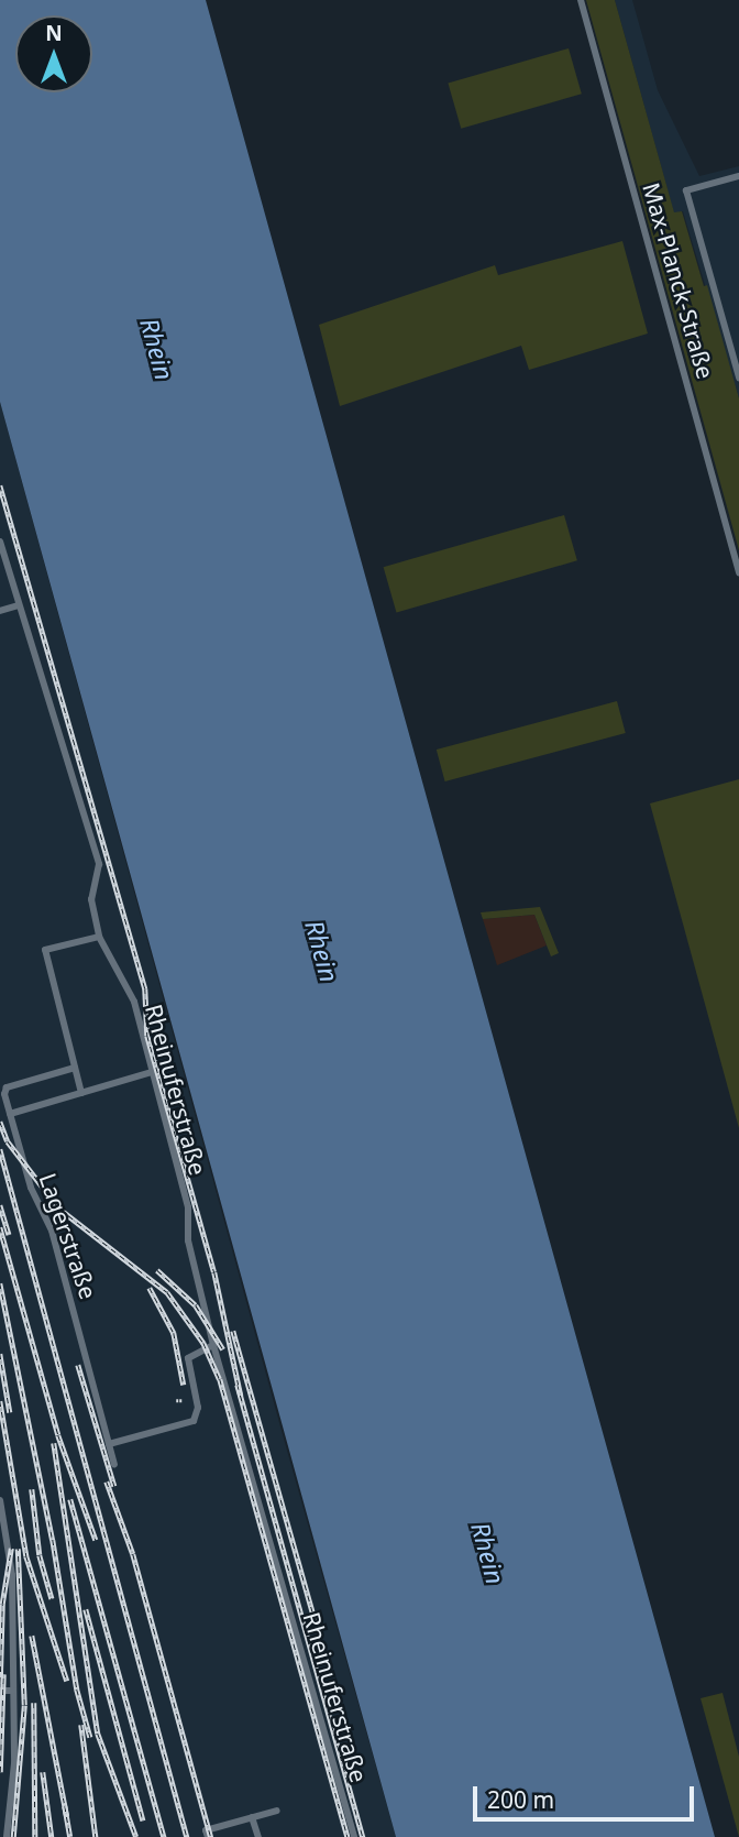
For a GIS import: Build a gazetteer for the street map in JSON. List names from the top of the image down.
{
  "streets": {
    "street": ["Max-Planck-Straße", "Rheinuferstraße", "Lagerstraße"]
  },
  "water": ["Rhein"],
  "scale_bar": "200 m",
  "north": "top"
}
